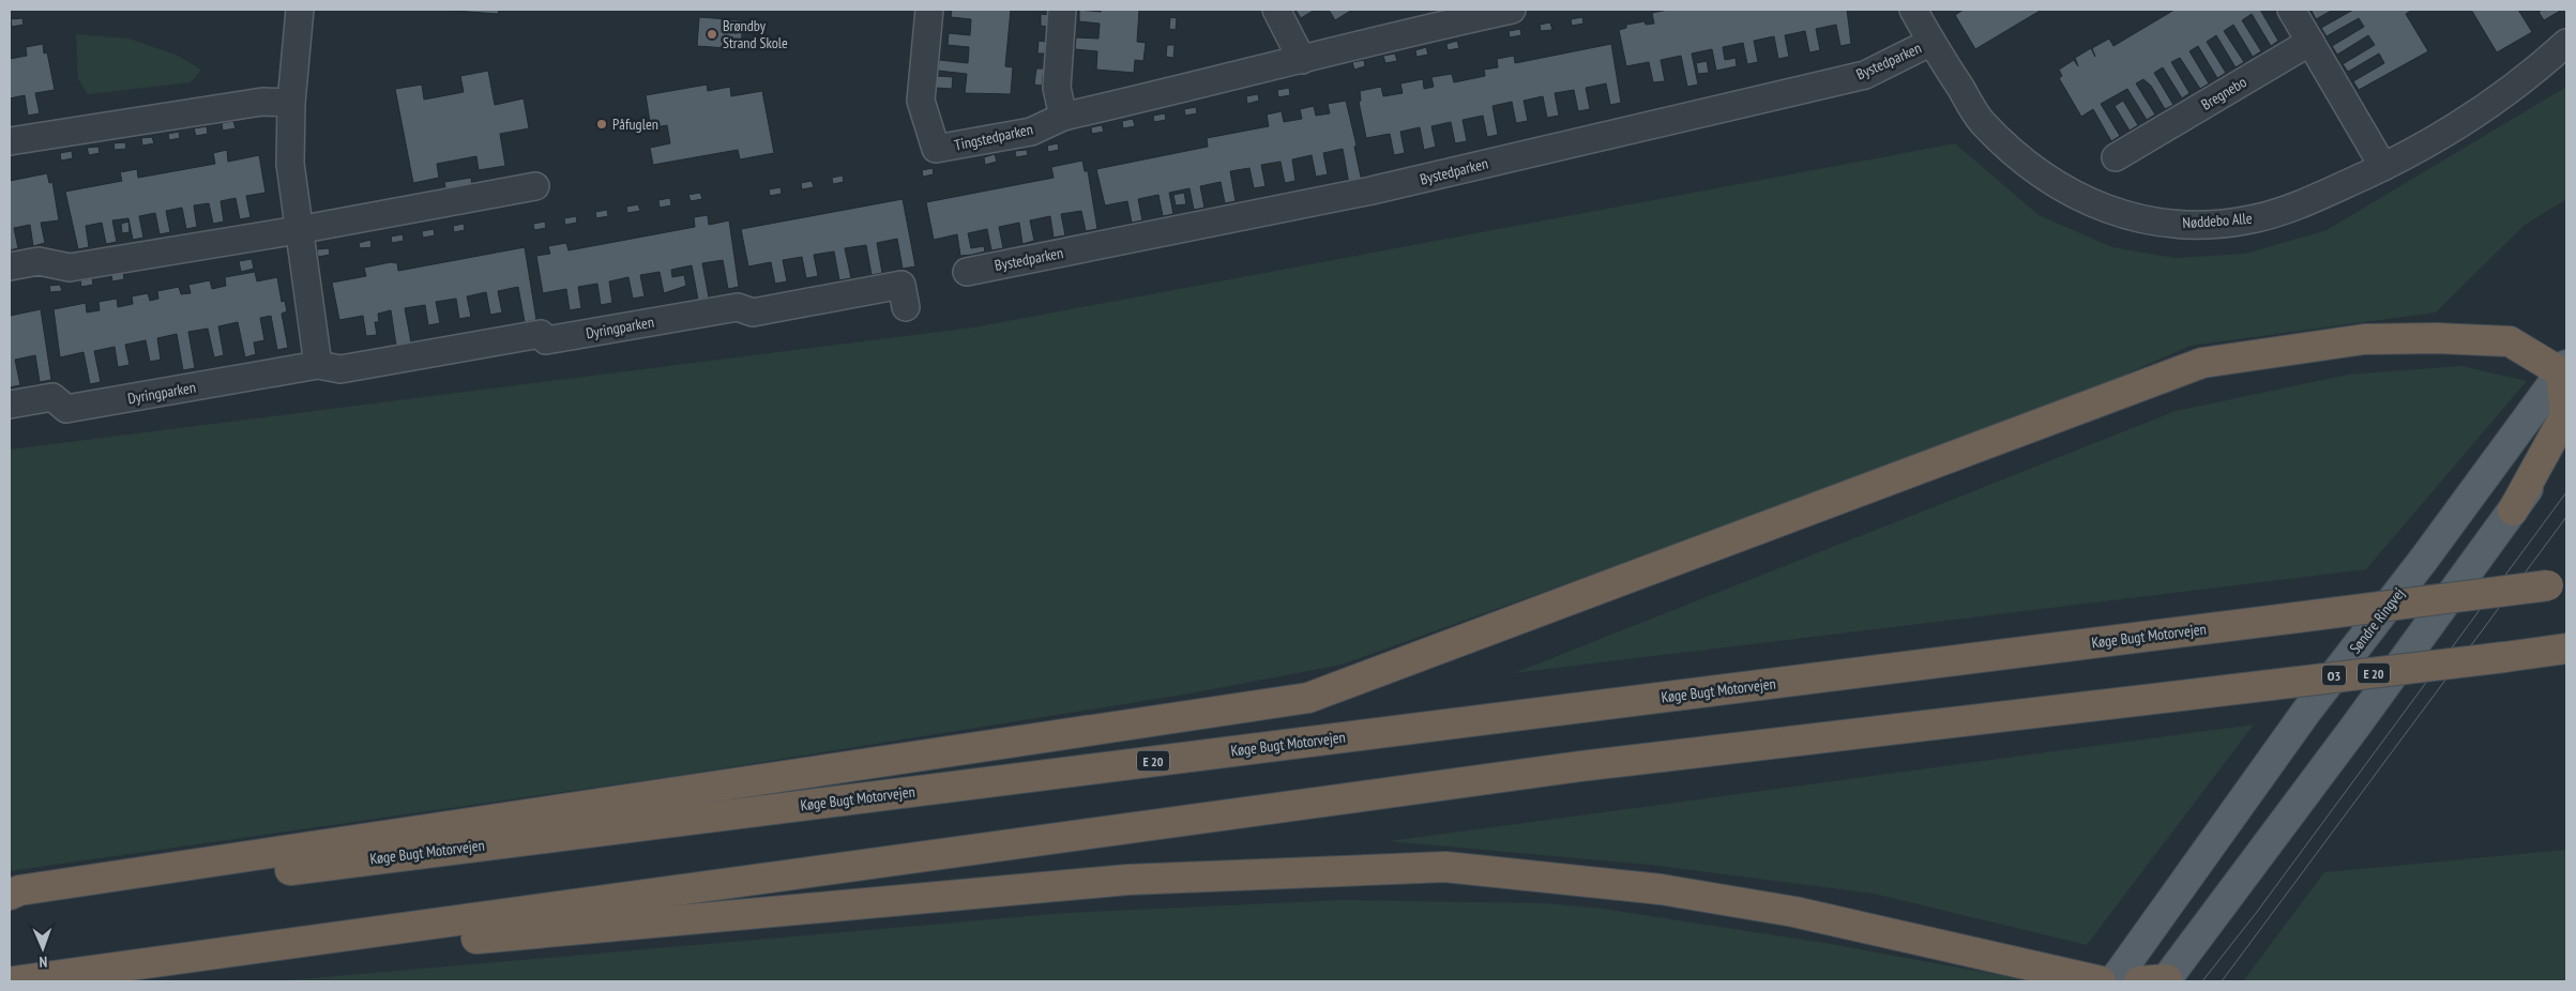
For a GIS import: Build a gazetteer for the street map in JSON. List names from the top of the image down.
{
  "streets": {
    "highway": ["Køge Bugt Motorvejen", "E 20"],
    "main road": ["Søndre Ringvej", "O3"],
    "street": [
      "Bystedparken",
      "Bregnebo",
      "Tingstedparken",
      "Nøddebo Alle",
      "Dyringparken"
    ]
  },
  "crossings": [
    ["Bystedparken", "Nøddebo Alle"]
  ],
  "places": ["Brøndby Strand Skole", "Påfuglen"],
  "north": "bottom"
}
